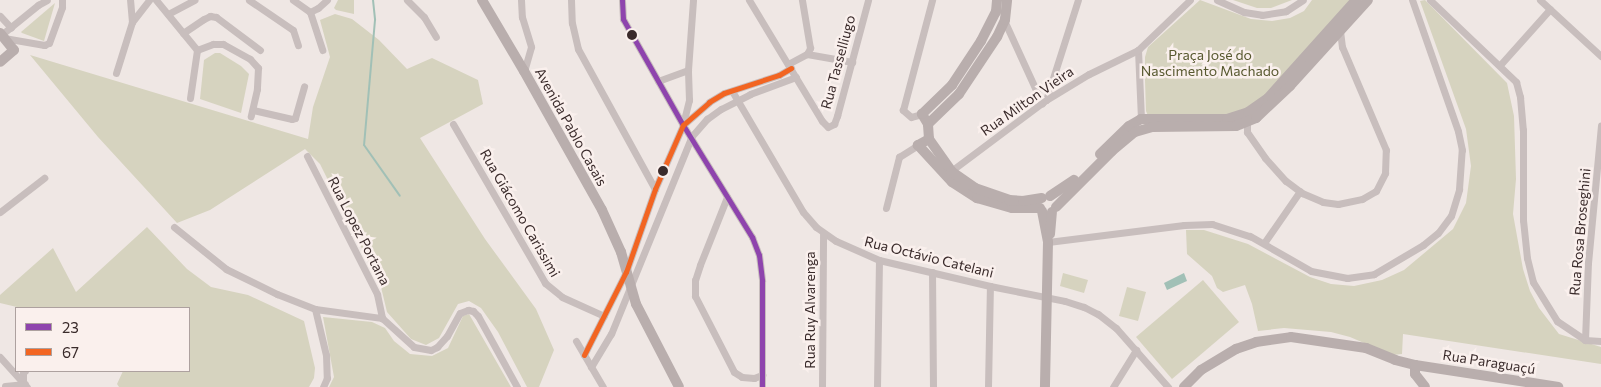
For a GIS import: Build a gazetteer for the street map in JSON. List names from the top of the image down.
{
  "streets": {
    "main road": ["Avenida Pablo Casais", "Rua Paraguaçú"],
    "street": [
      "Rua Tasselliugo",
      "Rua Milton Vieira",
      "Rua Giácomo Carissimi",
      "Rua Lopez Portana",
      "Rua Rosa Broseghini",
      "Rua Octávio Catelani",
      "Rua Ruy Alvarenga"
    ]
  },
  "crossings": [
    ["Rua Octávio Catelani", "Rua Ruy Alvarenga"]
  ],
  "parks": ["Praça José do Nascimento Machado"],
  "lines": ["transit line 23", "transit line 67"],
  "legend": ["23", "67"]
}
